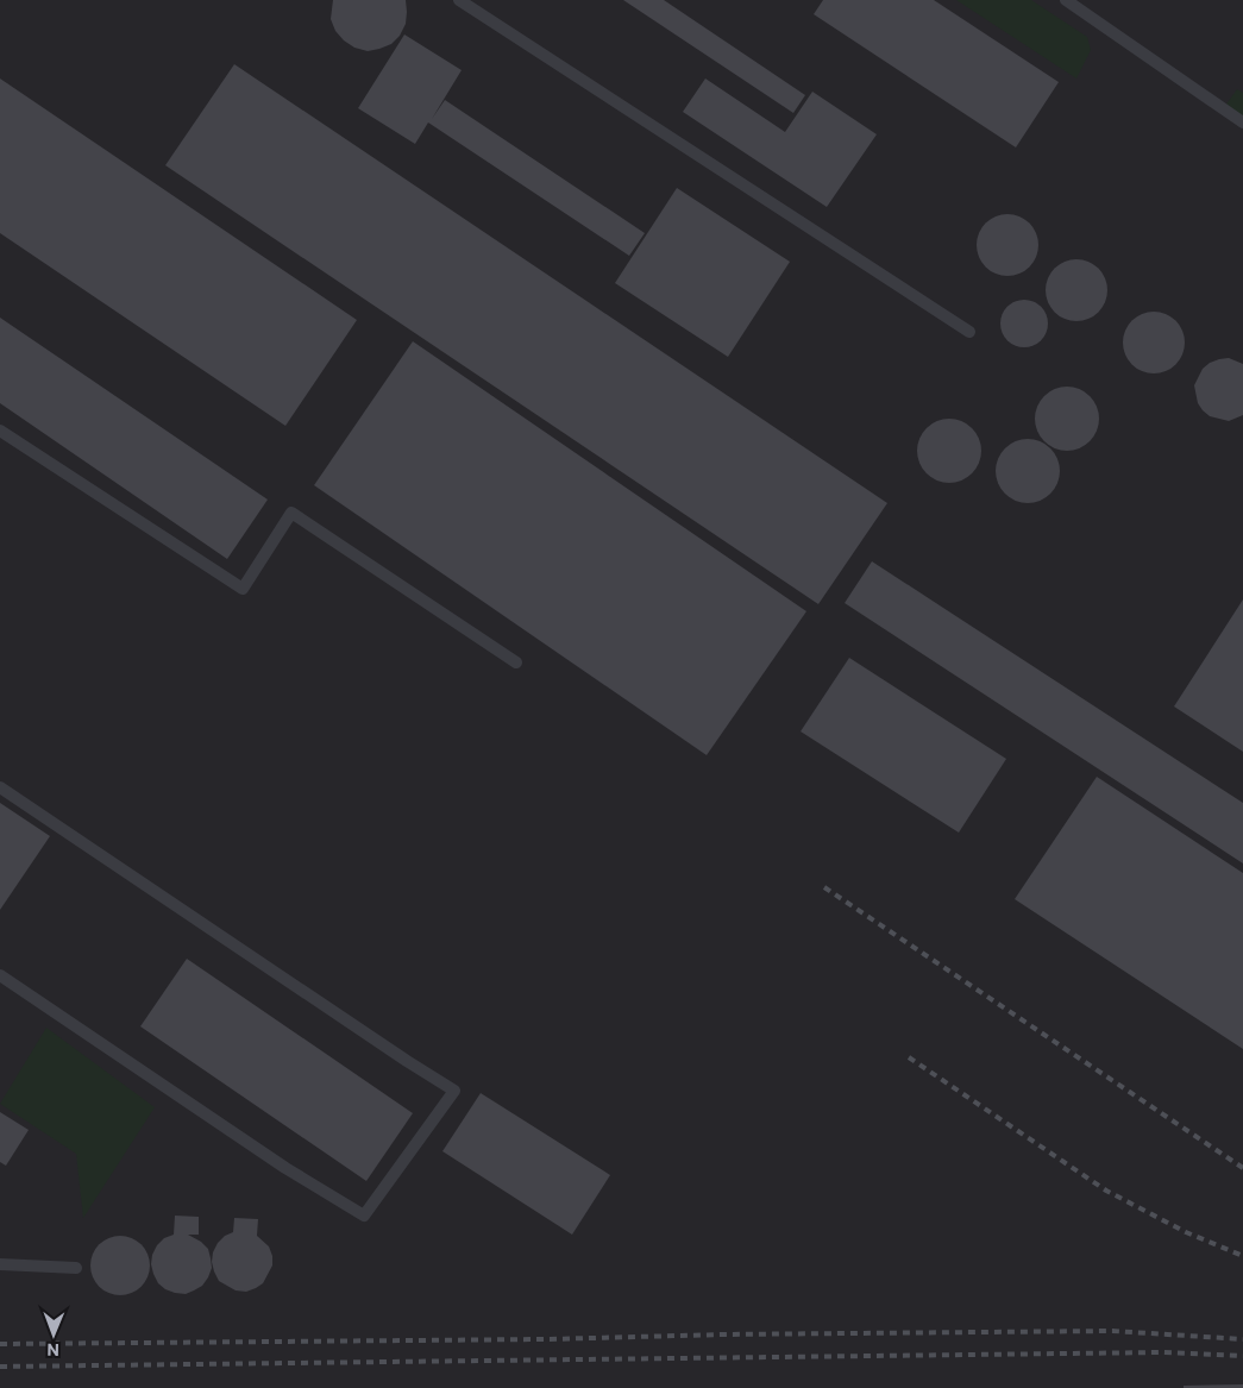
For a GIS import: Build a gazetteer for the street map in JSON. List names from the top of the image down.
{
  "north": "bottom"
}
